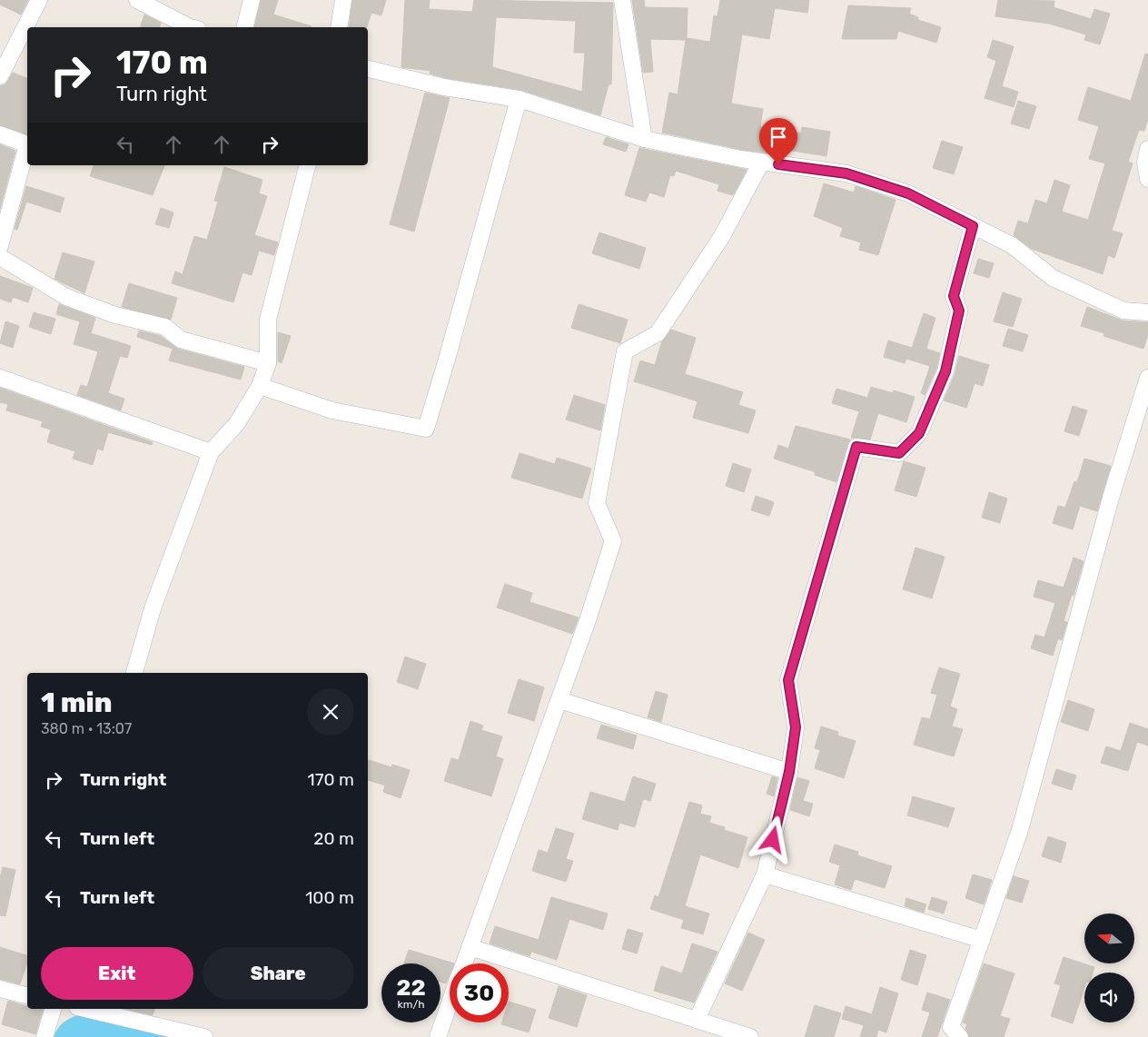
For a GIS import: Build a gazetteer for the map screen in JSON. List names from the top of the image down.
{
  "north": "left",
  "page": {
    "turn": ["170 m", "Turn right"],
    "heading": ["1 min", "380 m · 13:07"],
    "list": [
      {
        "name": "Turn right",
        "value": "170 m"
      },
      {
        "name": "Turn left",
        "value": "20 m"
      },
      {
        "name": "Turn left",
        "value": "100 m"
      }
    ],
    "buttons": ["Exit", "Share"],
    "speed": "22 km/h",
    "limit": "30"
  }
}
